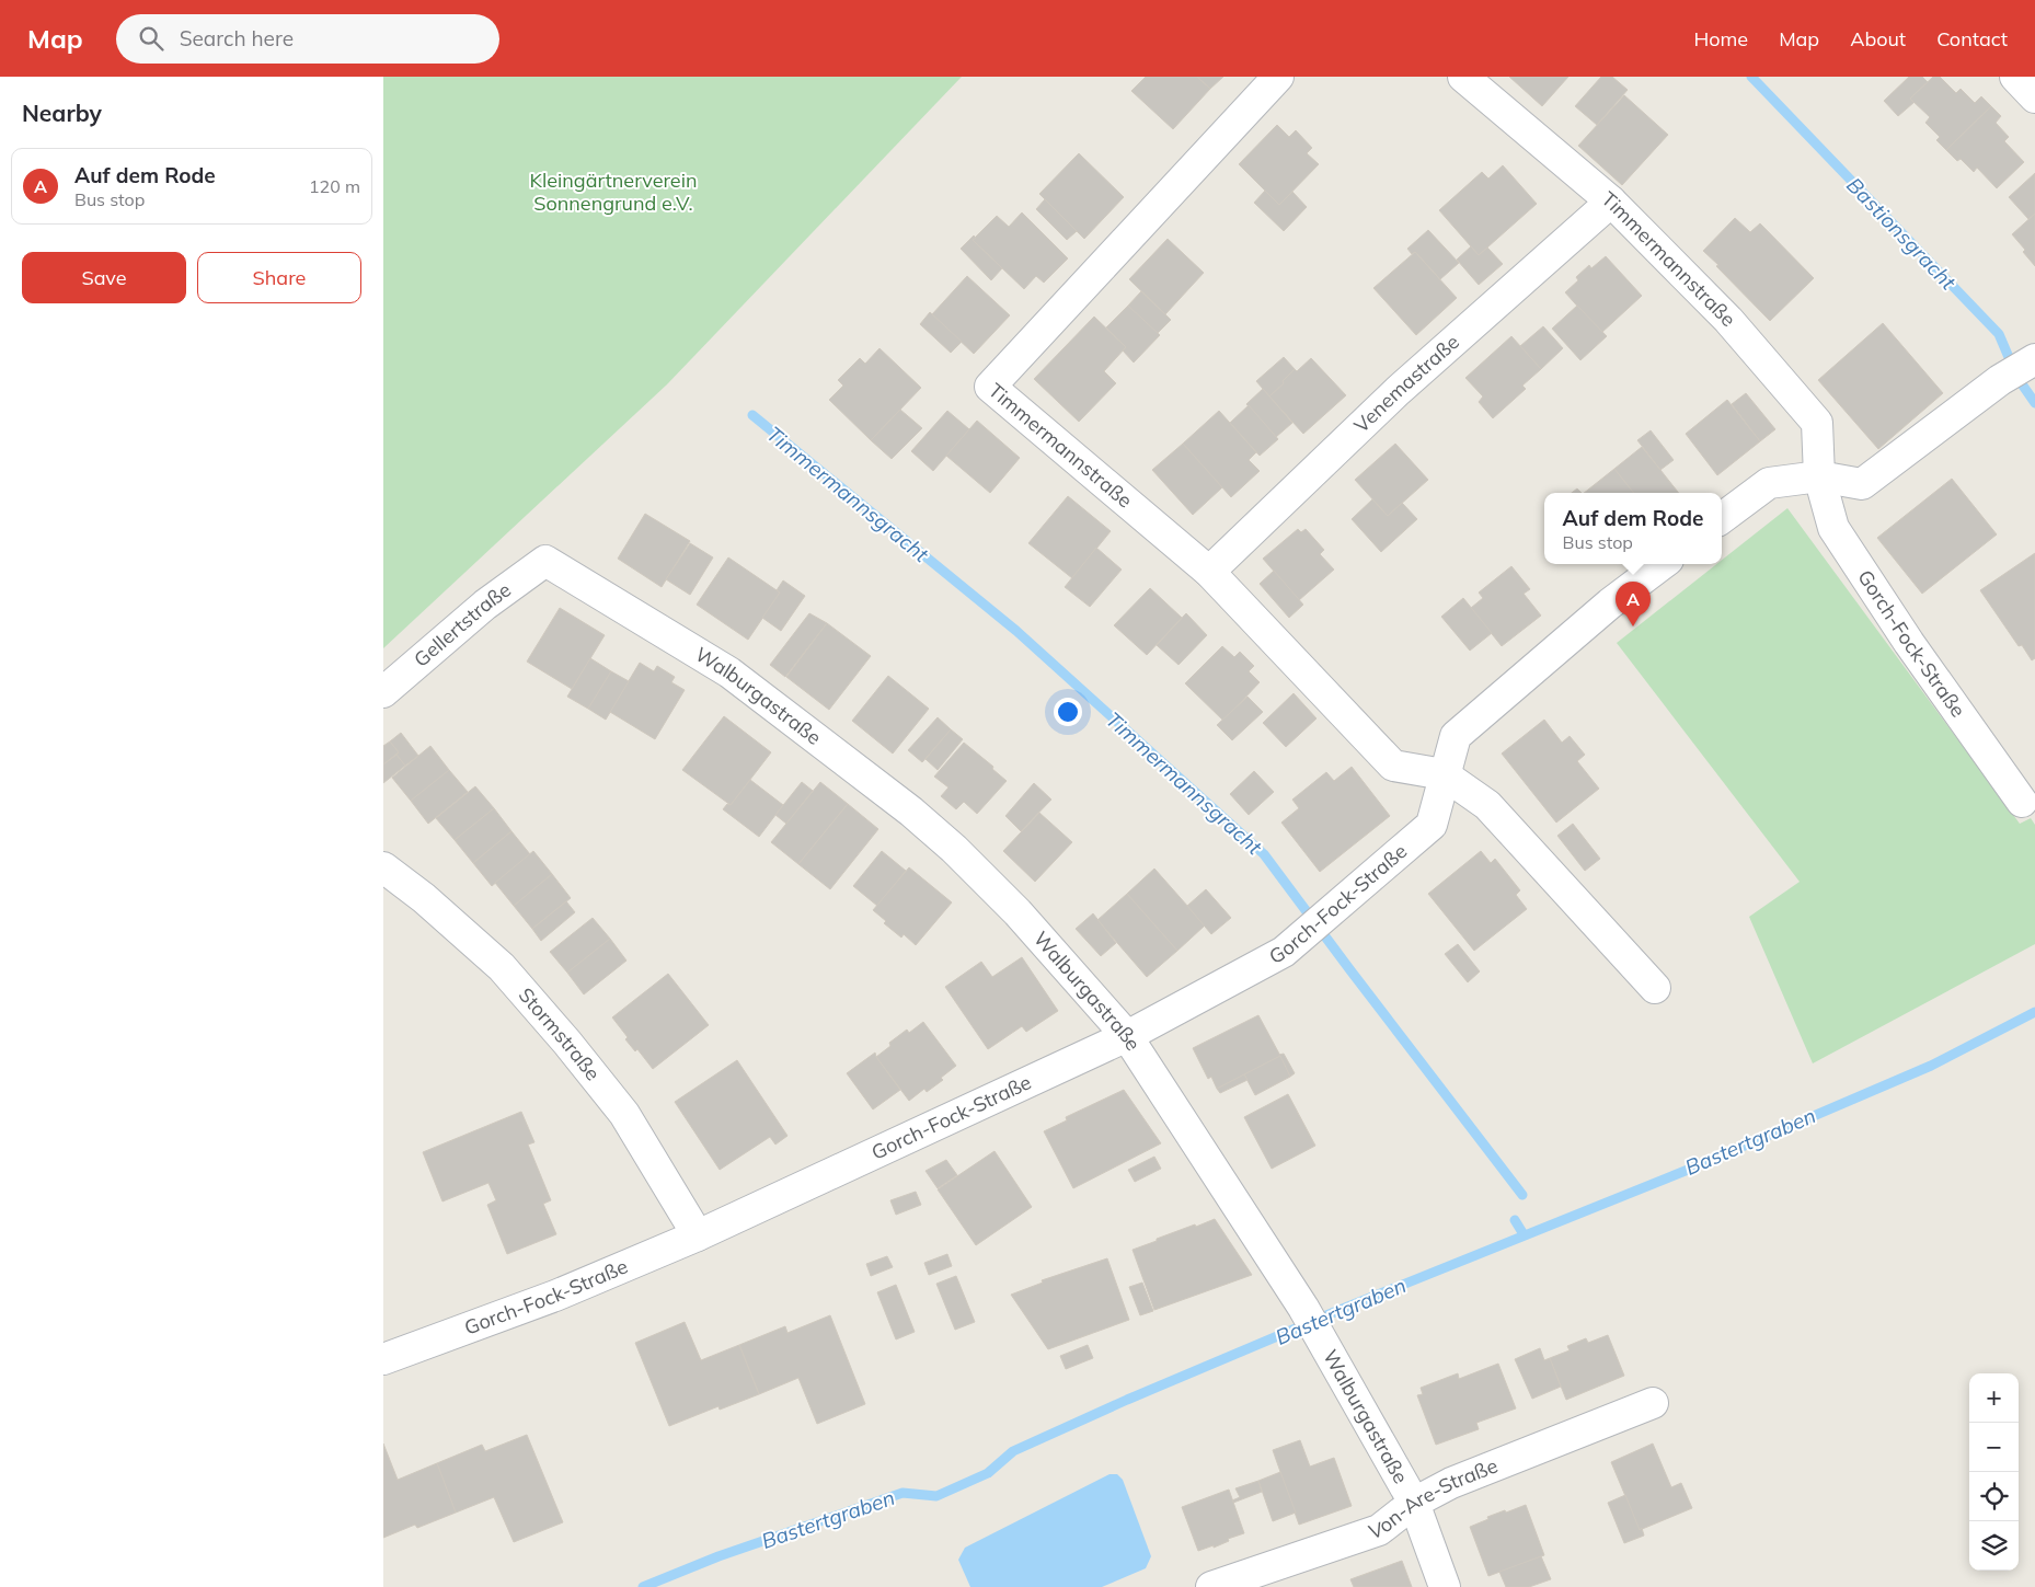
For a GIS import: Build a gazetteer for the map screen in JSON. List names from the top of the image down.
{
  "streets": {
    "street": [
      "Timmermannstraße",
      "Venemastraße",
      "Gellertstraße",
      "Gorch-Fock-Straße",
      "Walburgastraße",
      "Stormstraße",
      "Von-Are-Straße"
    ]
  },
  "crossings": [
    ["Timmermannstraße", "Venemastraße"],
    ["Timmermannstraße", "Gorch-Fock-Straße"],
    ["Gellertstraße", "Walburgastraße"],
    ["Gorch-Fock-Straße", "Walburgastraße"],
    ["Gorch-Fock-Straße", "Stormstraße"],
    ["Walburgastraße", "Von-Are-Straße"]
  ],
  "water": ["Bastionsgracht", "Timmermannsgracht", "Bastertgraben"],
  "parks": ["Kleingärtnerverein Sonnengrund e.V."],
  "page": {
    "header": "Map",
    "search": "Search here",
    "nav": [
      "Home",
      "Map",
      "About",
      "Contact"
    ],
    "heading": "Nearby",
    "list": [
      {
        "mark": "A",
        "name": "Auf dem Rode",
        "note": "Bus stop",
        "value": "120 m"
      }
    ],
    "buttons": ["Save", "Share"],
    "popup": ["Auf dem Rode", "Bus stop"],
    "pins": "A",
    "map_buttons": ["+", "−"]
  }
}
